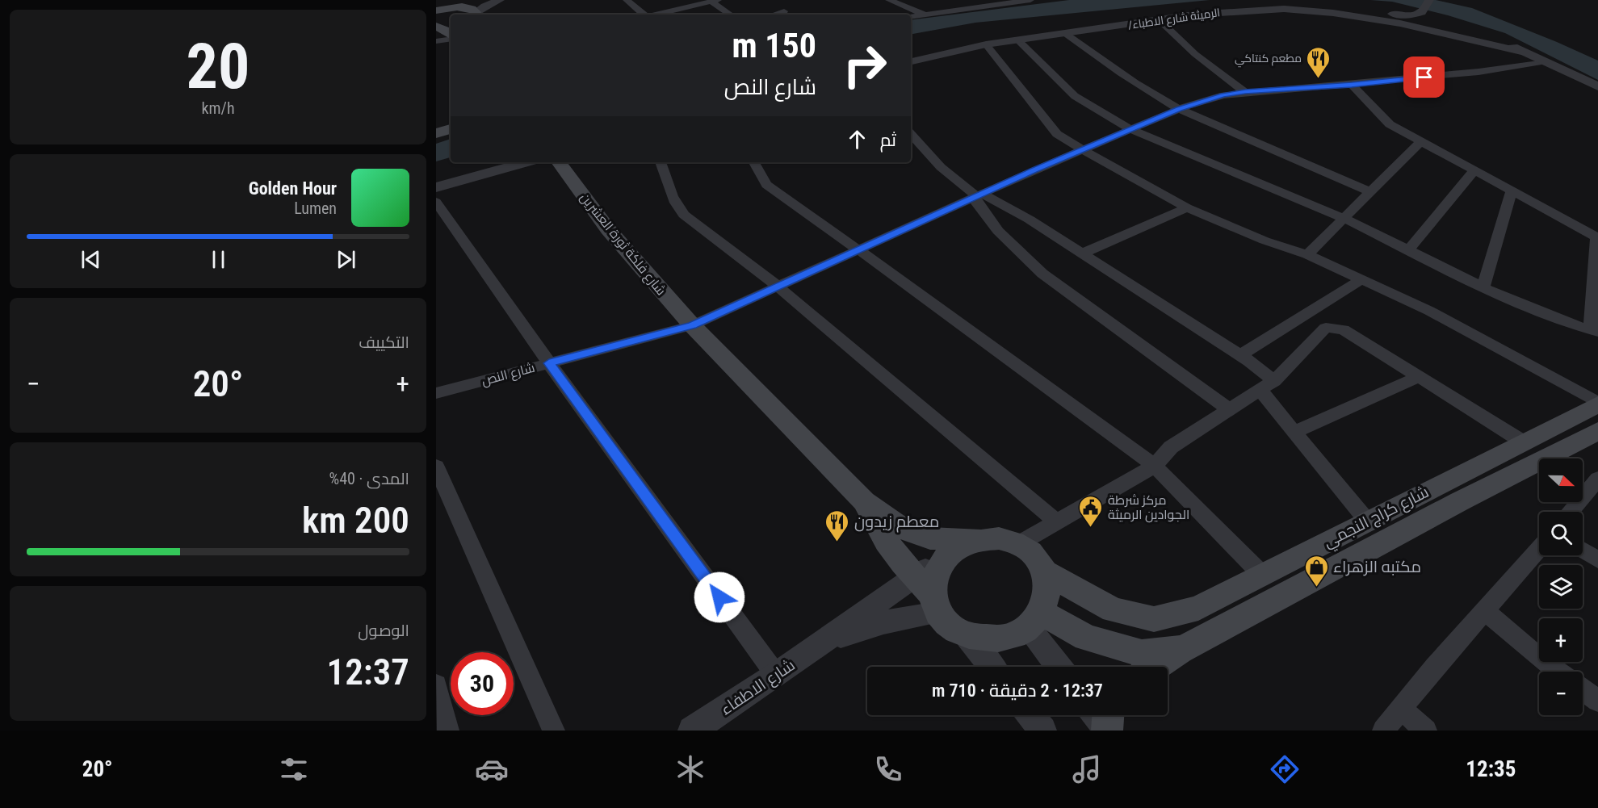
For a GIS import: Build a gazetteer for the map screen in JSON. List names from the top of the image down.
{
  "streets": {
    "main road": ["شارع فلكة ثورة العشرين", "شارع كراج النجمي"],
    "street": ["/الرميثة شارع الاطباء", "شارع النص", "شارع الاطفاء"]
  },
  "crossings": [
    ["شارع فلكة ثورة العشرين", "شارع النص"]
  ],
  "places": {
    "restaurant": ["مطعم كنتاكي", "معطم زيدون"],
    "public building": ["مركز شرطة الجوادين الرميثة"],
    "shop": ["مكتبه الزهراء"]
  },
  "north": "right",
  "page": {
    "tile": [
      ["20", "km/h"],
      "التكييف",
      ["المدى · 40%", "200 km"],
      ["الوصول", "12:37"]
    ],
    "turn": ["150 m", "شارع النص"],
    "then": "ثم",
    "song": ["Golden Hour", "Lumen"],
    "heat": ["−", "20°", "+"],
    "map_buttons": ["+", "−"],
    "limit": "30",
    "trip": "12:37 · 2 دقيقة · 710 m",
    "tabs": ["12:35", "20°"]
  }
}
